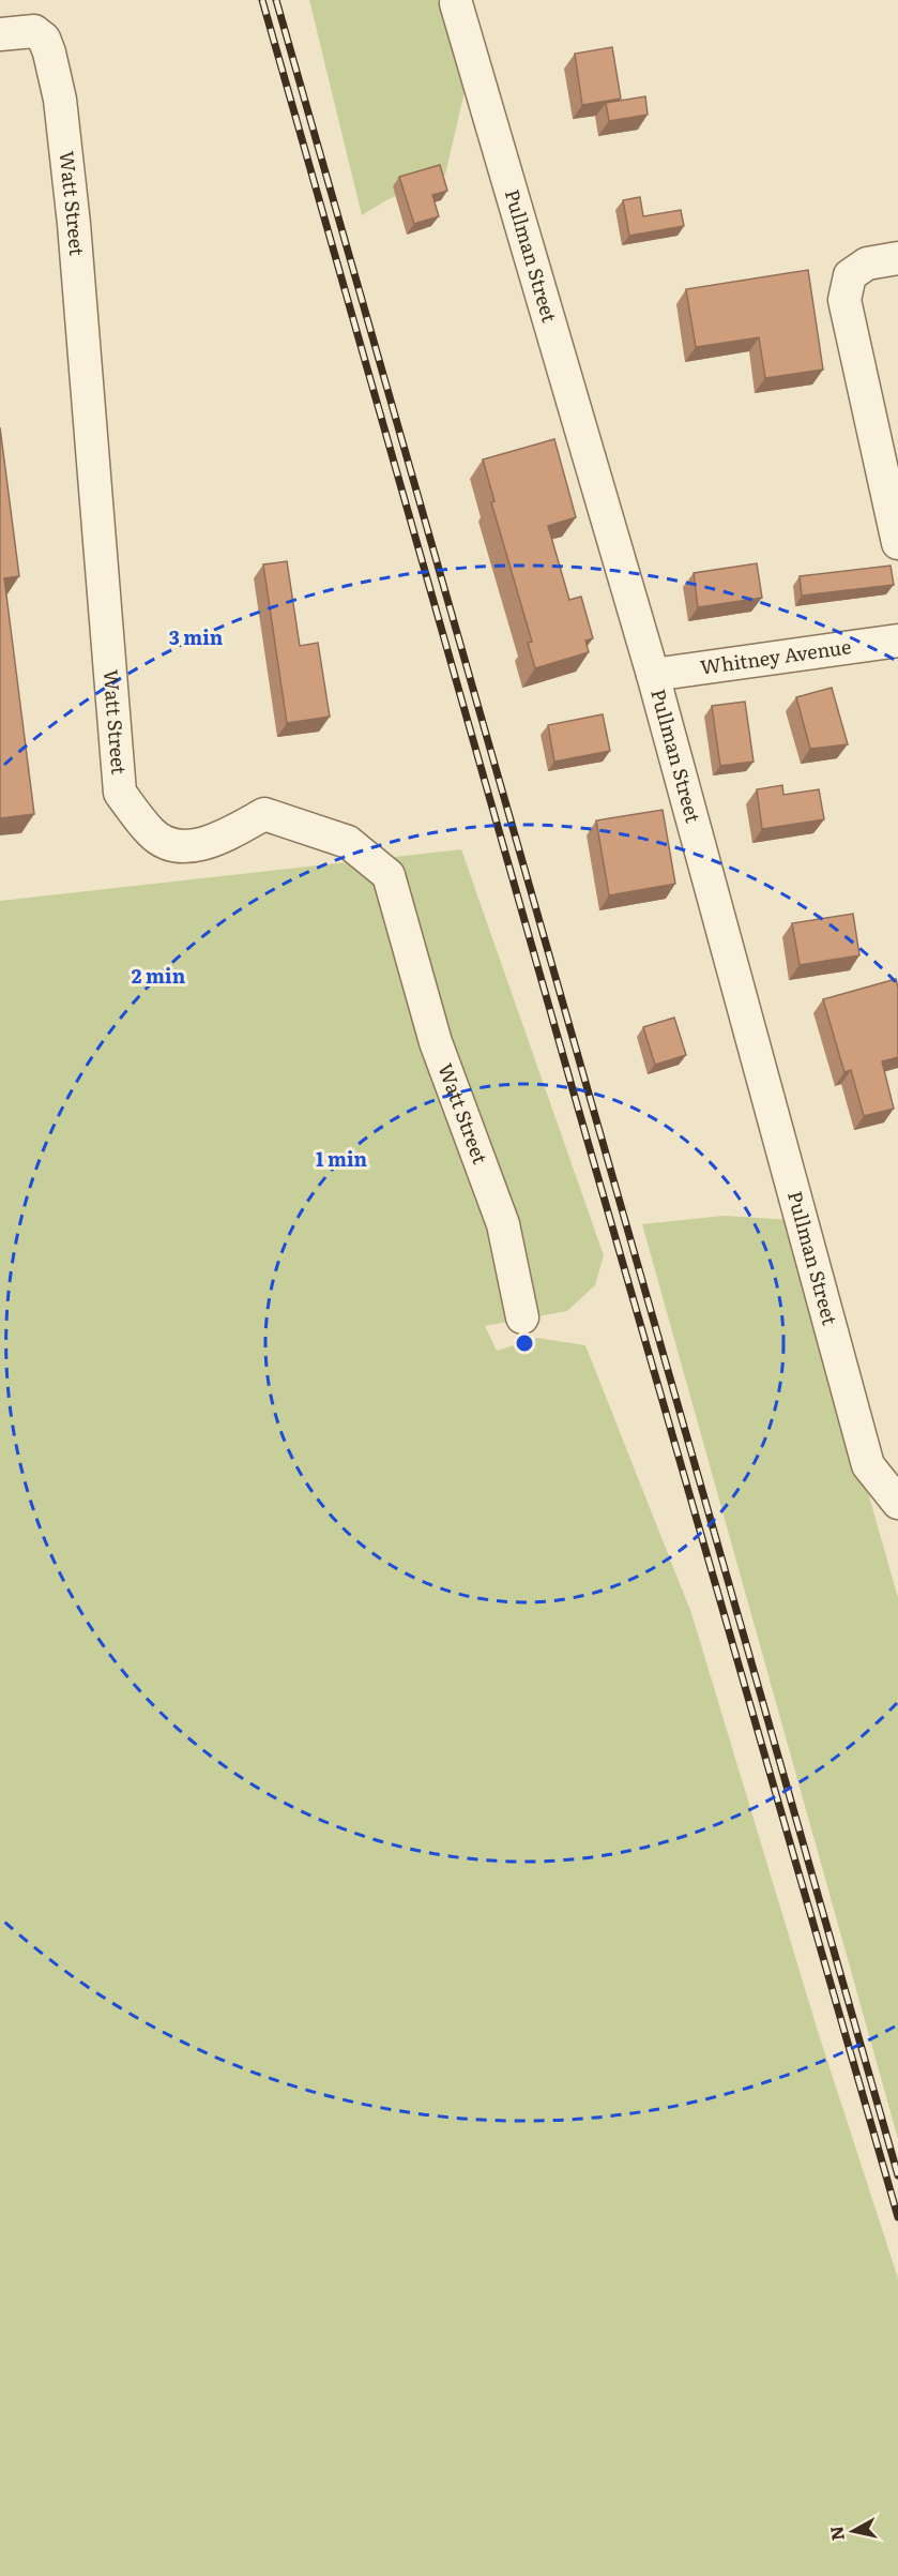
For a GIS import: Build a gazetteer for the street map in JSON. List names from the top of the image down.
{
  "streets": {
    "street": ["Watt Street", "Pullman Street", "Whitney Avenue"]
  },
  "crossings": [
    ["Pullman Street", "Whitney Avenue"]
  ],
  "north": "left",
  "rings": ["3 min", "2 min", "1 min"]
}
